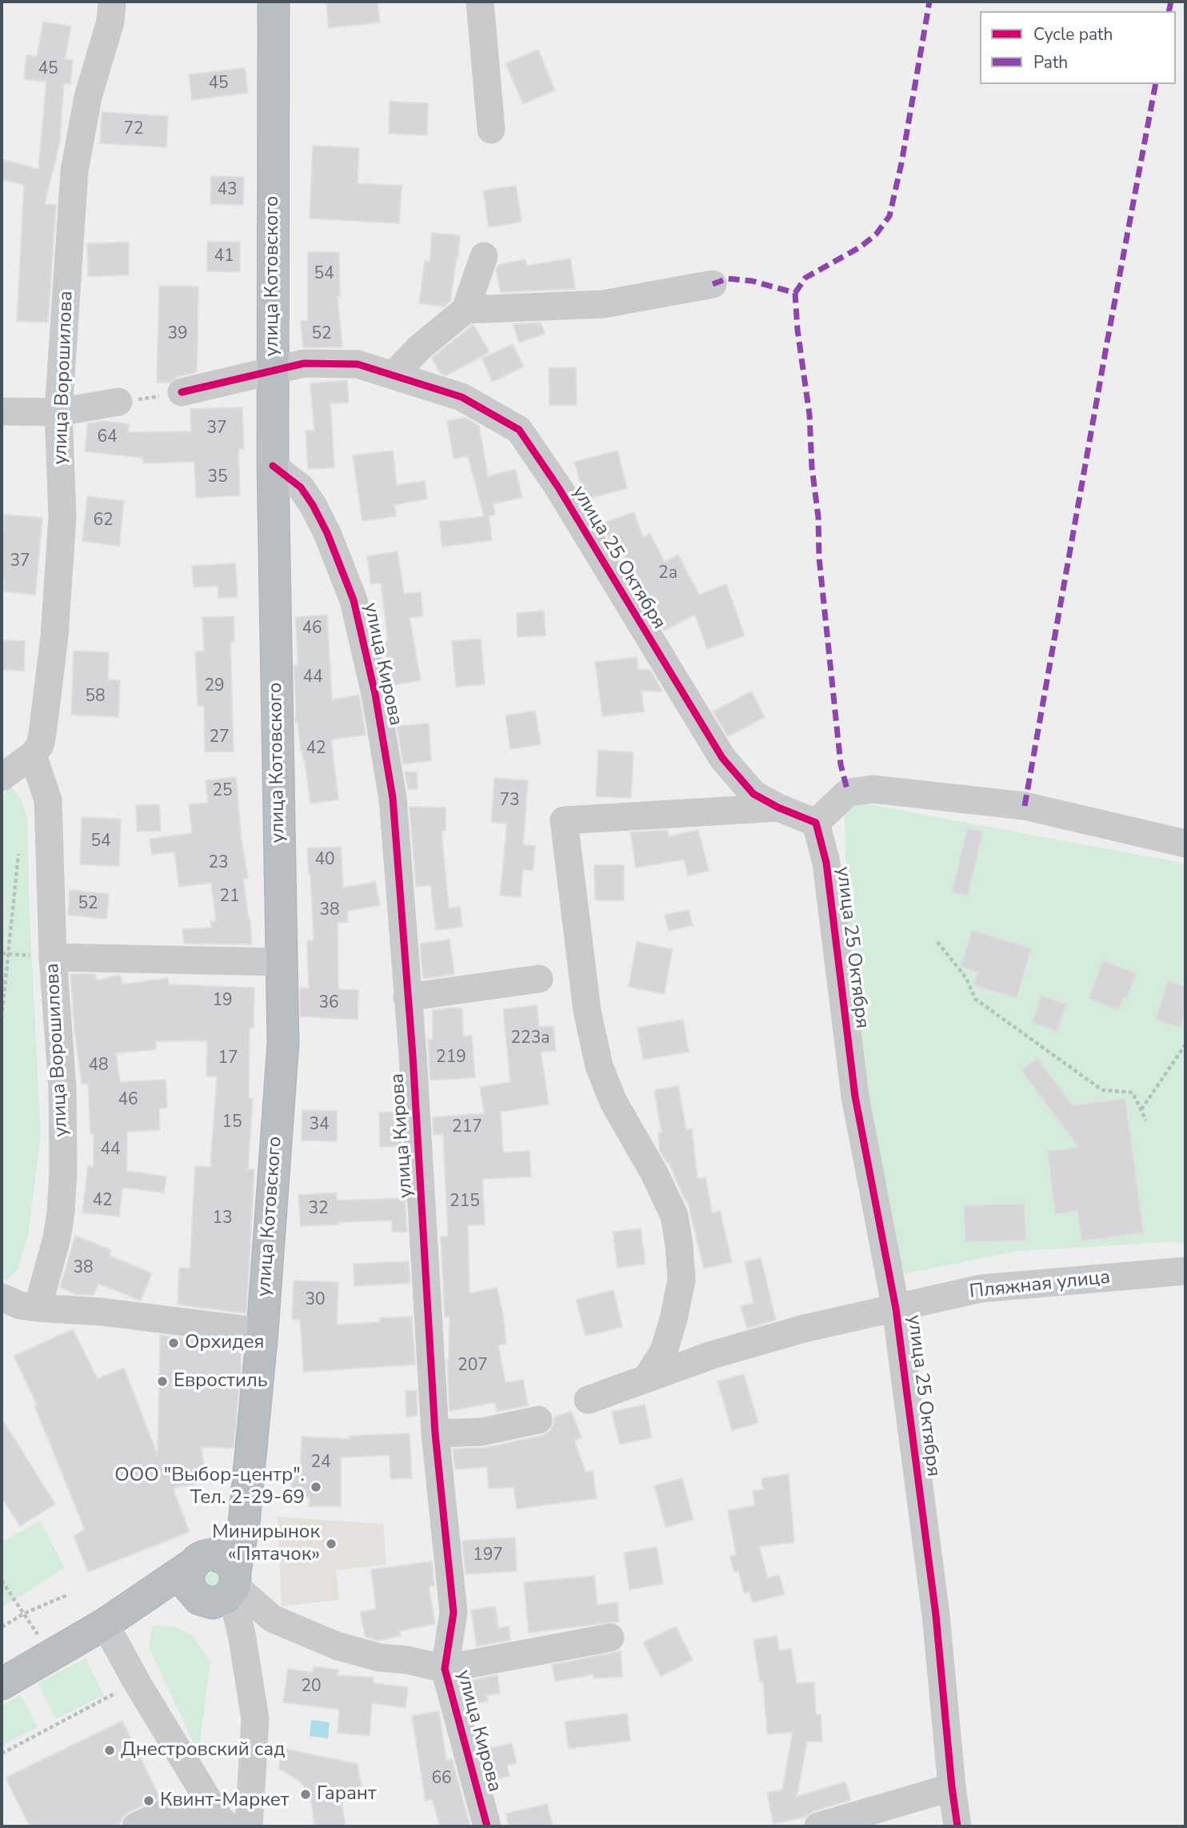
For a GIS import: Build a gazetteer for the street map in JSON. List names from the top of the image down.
{
  "streets": {
    "highway": ["улица Котовского"],
    "street": [
      "улица Ворошилова",
      "улица 25 Октября",
      "улица Кирова",
      "Пляжная улица"
    ]
  },
  "crossings": [
    ["улица Котовского", "улица 25 Октября"],
    ["улица Котовского", "улица Кирова"],
    ["улица 25 Октября", "Пляжная улица"]
  ],
  "places": [
    "Орхидея",
    "Евростиль",
    "ООО \"Выбор-центр\". Тел. 2-29-69",
    "Минирынок «Пятачок»",
    "Днестровский сад",
    "Гарант",
    "Квинт-Маркет"
  ],
  "house_numbers": [
    "45",
    "45",
    "72",
    "43",
    "41",
    "54",
    "39",
    "52",
    "37",
    "64",
    "35",
    "62",
    "37",
    "2а",
    "46",
    "44",
    "29",
    "58",
    "27",
    "42",
    "25",
    "73",
    "54",
    "40",
    "23",
    "21",
    "52",
    "38",
    "19",
    "36",
    "223а",
    "219",
    "17",
    "48",
    "46",
    "15",
    "34",
    "217",
    "44",
    "42",
    "215",
    "32",
    "13",
    "38",
    "30",
    "207",
    "24",
    "197",
    "20",
    "66"
  ],
  "legend": ["Cycle path", "Path"]
}
